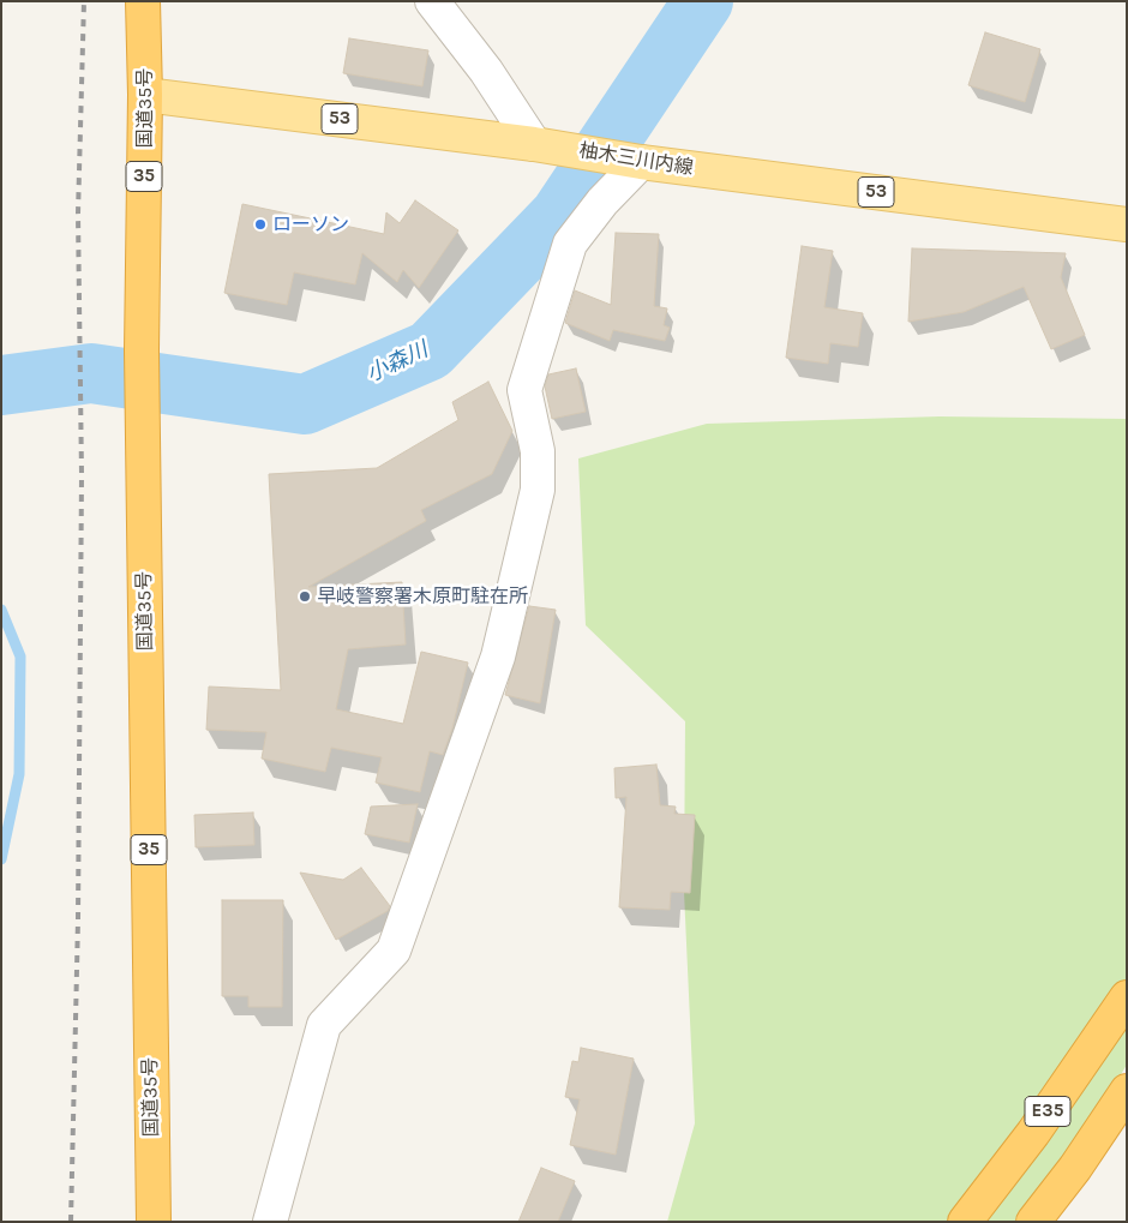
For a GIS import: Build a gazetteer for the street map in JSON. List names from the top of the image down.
{
  "streets": {
    "highway": ["国道35号", "35", "E35"],
    "main road": ["53", "柚木三川内線"]
  },
  "crossings": [
    ["国道35号", "柚木三川内線"]
  ],
  "water": ["小森川"],
  "places": ["ローソン", "早岐警察署木原町駐在所"]
}
